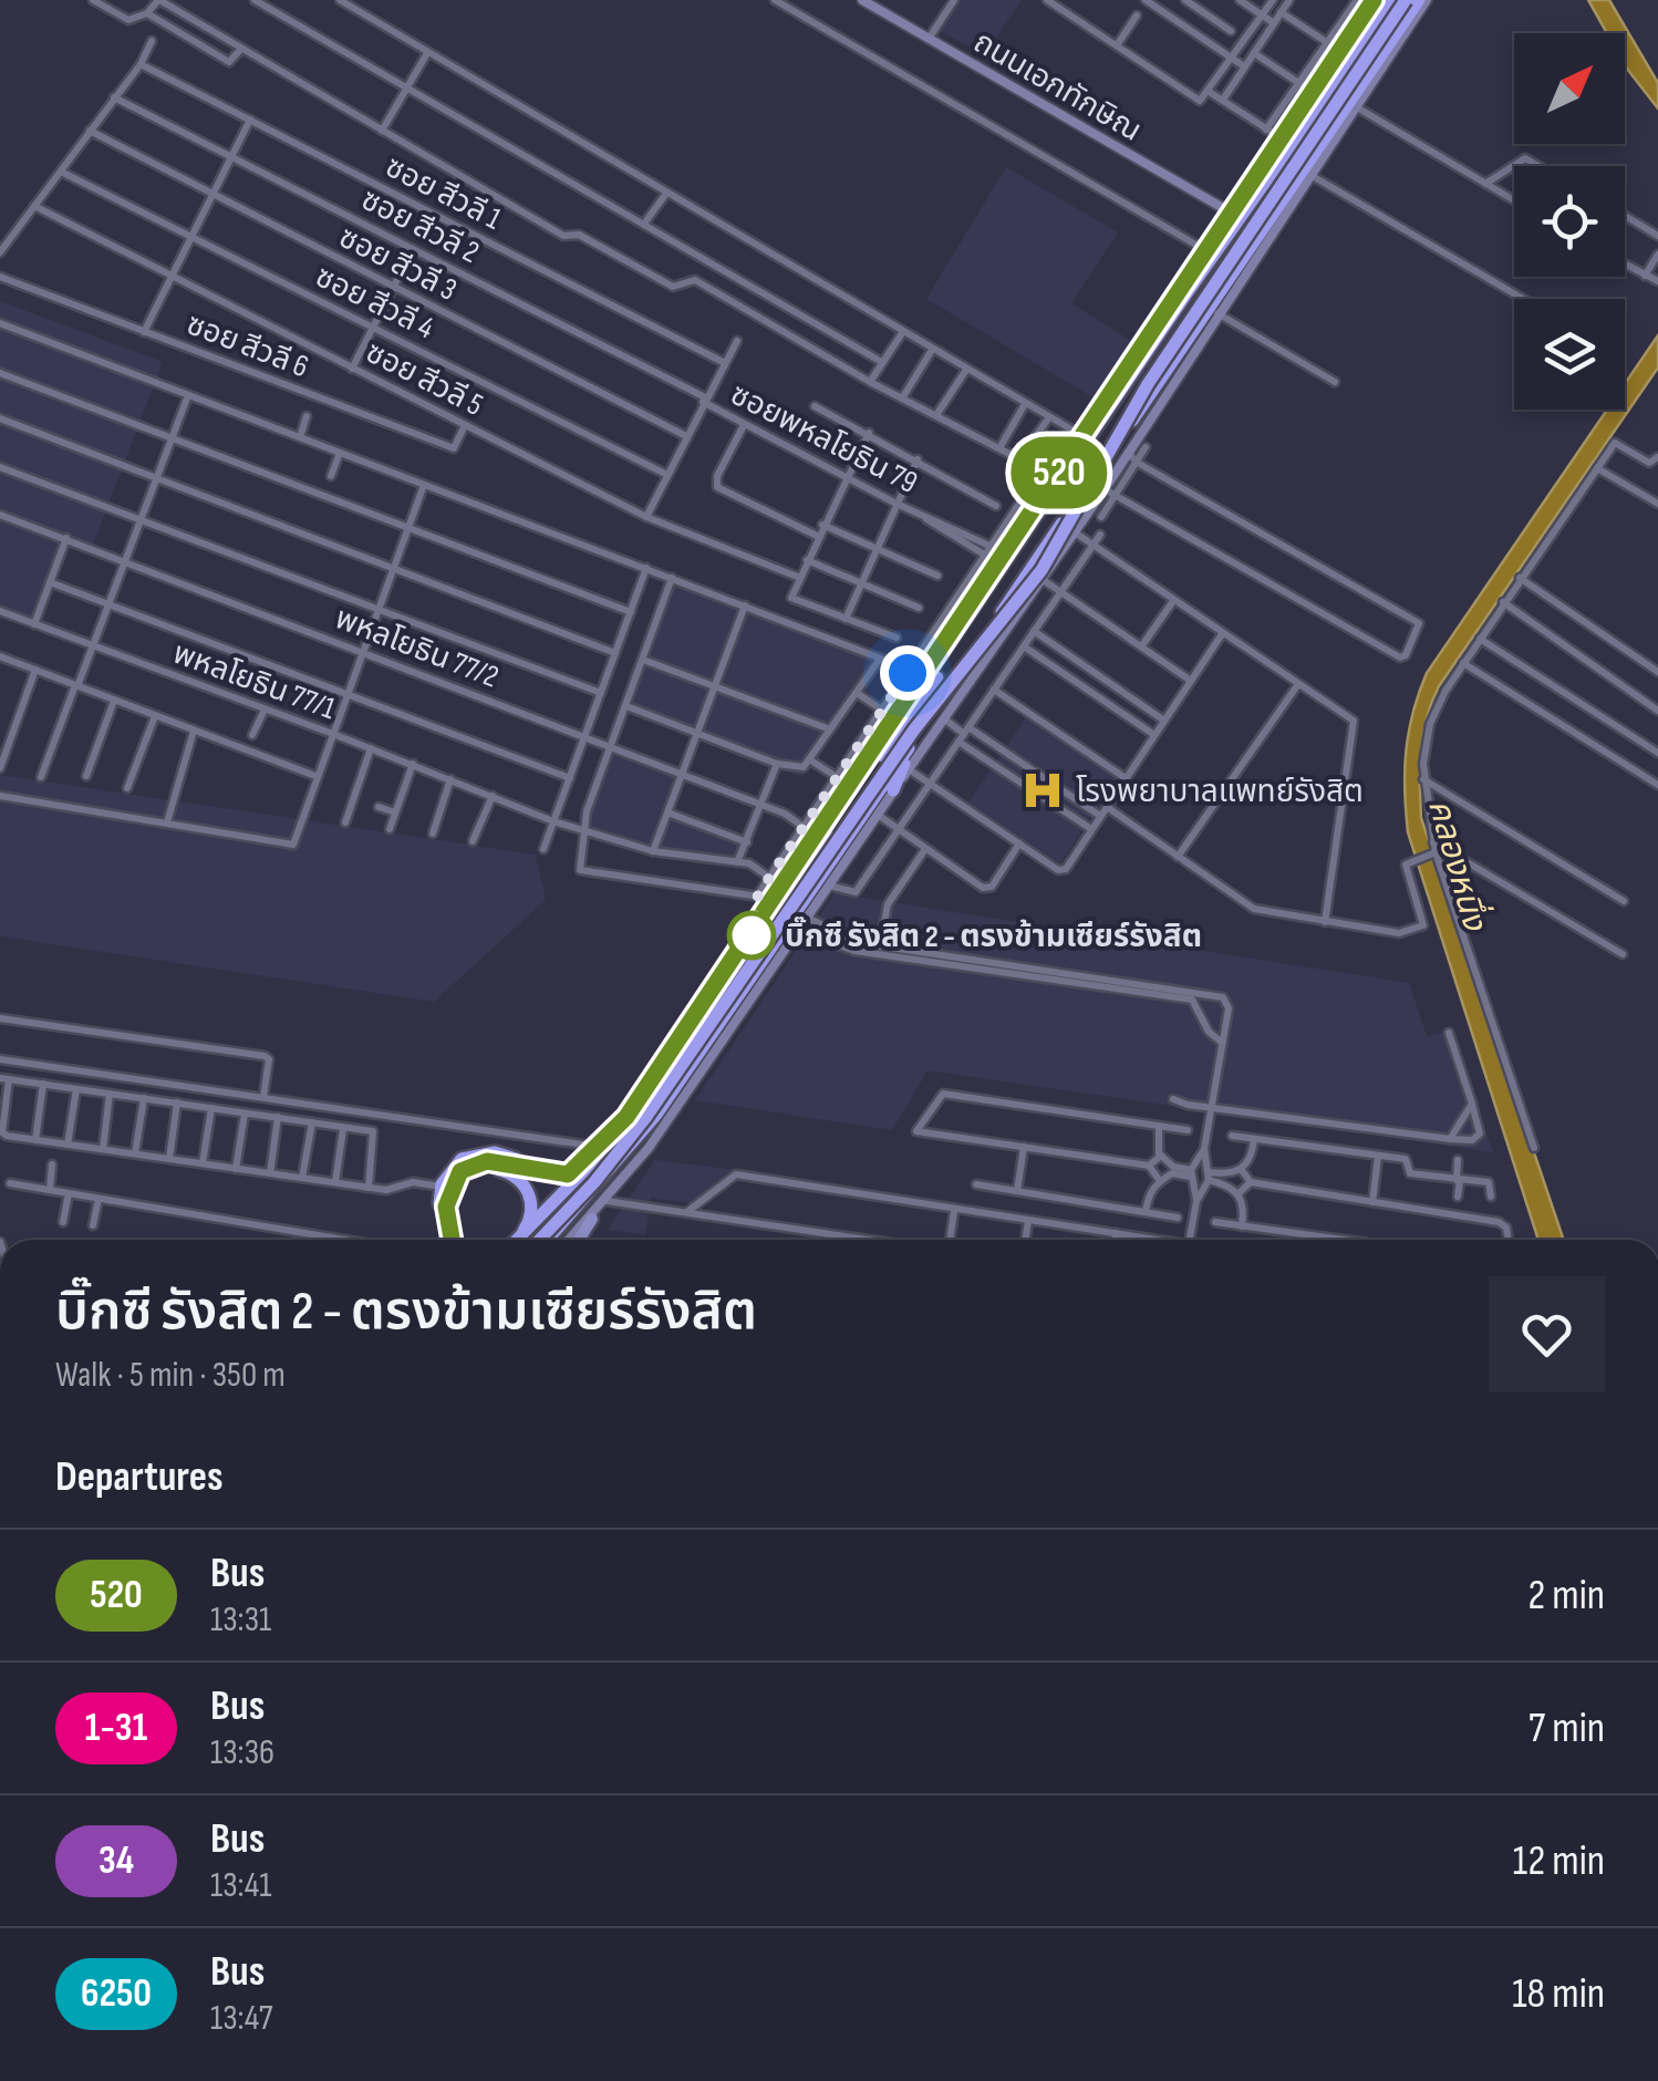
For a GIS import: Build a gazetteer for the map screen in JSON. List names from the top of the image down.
{
  "streets": {
    "main road": ["ถนนเอกทักษิณ"],
    "street": [
      "ซอย สีวลี 1",
      "ซอย สีวลี 2",
      "ซอย สีวลี 3",
      "ซอย สีวลี 4",
      "ซอย สีวลี 6",
      "ซอย สีวลี 5",
      "ซอยพหลโยธิน 79",
      "พหลโยธิน 77/2",
      "พหลโยธิน 77/1"
    ]
  },
  "crossings": [
    ["ซอย สีวลี 2", "ซอยพหลโยธิน 79"],
    ["ซอย สีวลี 6", "ซอย สีวลี 5"]
  ],
  "water": ["คลองหนึ่ง"],
  "places": {
    "hospital": ["โรงพยาบาลแพทย์รังสิต"],
    "other": ["บิ๊กซี รังสิต 2 - ตรงข้ามเซียร์รังสิต"]
  },
  "lines": ["bus line 520"],
  "north": "top right",
  "page": {
    "on_map": "520",
    "heading": [
      ["บิ๊กซี รังสิต 2 - ตรงข้ามเซียร์รังสิต", "Walk · 5 min · 350 m"],
      "Departures"
    ],
    "list": [
      {
        "mark": "520",
        "name": "Bus",
        "note": "13:31",
        "value": "2 min"
      },
      {
        "mark": "1-31",
        "name": "Bus",
        "note": "13:36",
        "value": "7 min"
      },
      {
        "mark": "34",
        "name": "Bus",
        "note": "13:41",
        "value": "12 min"
      },
      {
        "mark": "6250",
        "name": "Bus",
        "note": "13:47",
        "value": "18 min"
      }
    ]
  }
}
